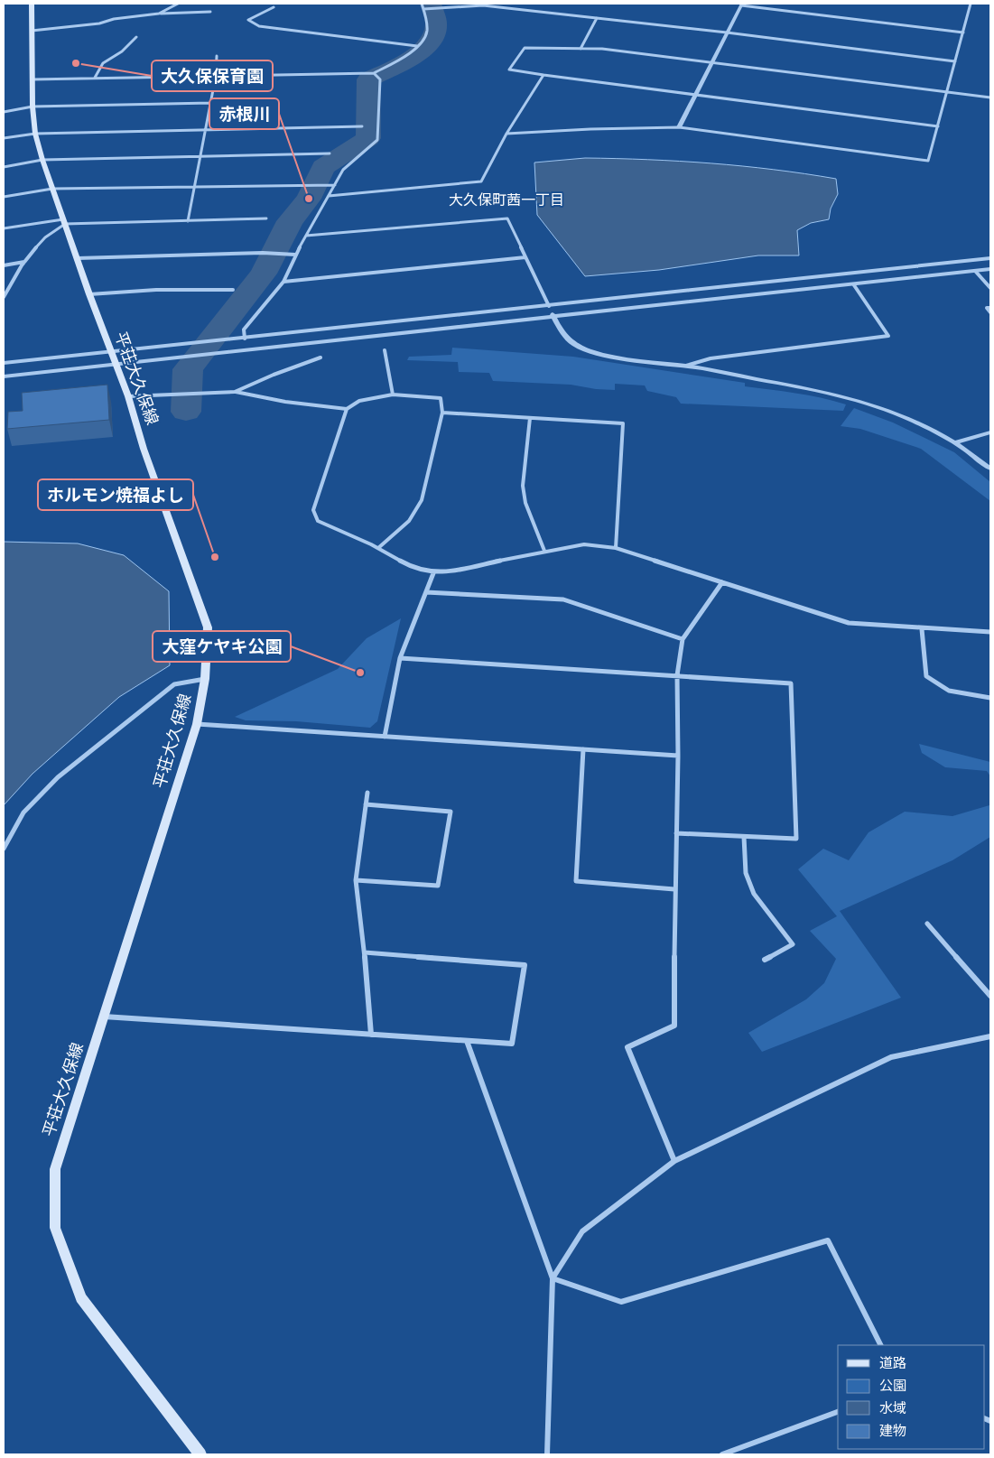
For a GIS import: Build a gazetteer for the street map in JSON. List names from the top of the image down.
{
  "streets": {
    "main road": ["平荘大久保線"]
  },
  "districts": ["大久保町茜一丁目"],
  "places": [
    "大久保保育園",
    "赤根川",
    "ホルモン焼福よし",
    "大窪ケヤキ公園"
  ],
  "legend": [
    "道路",
    "公園",
    "水域",
    "建物"
  ]
}
